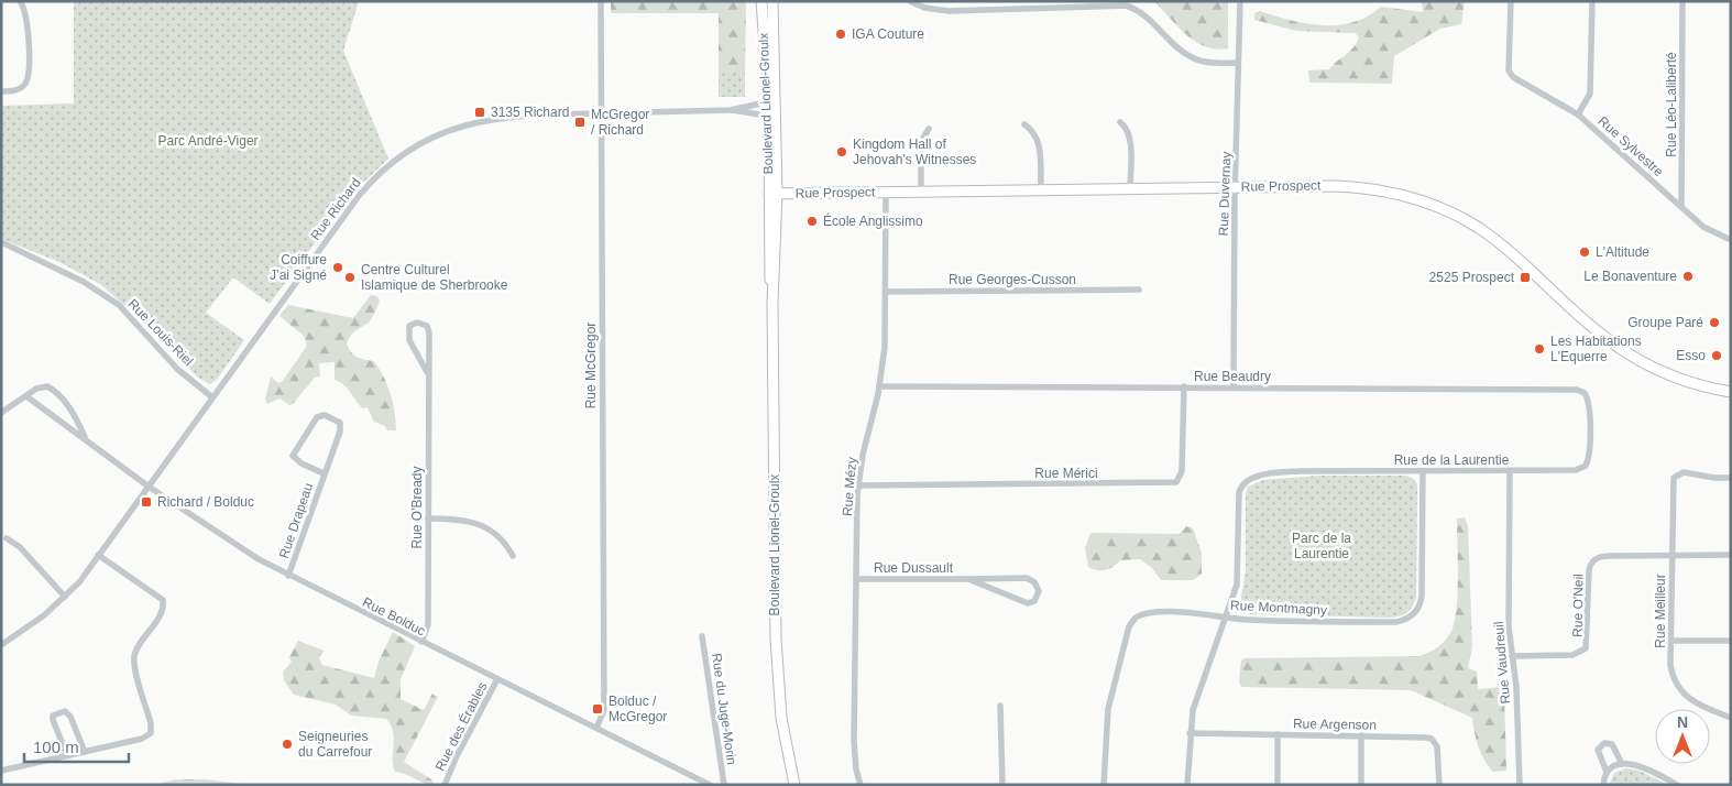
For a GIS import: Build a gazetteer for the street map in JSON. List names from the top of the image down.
{
  "streets": {
    "street": [
      "Boulevard Lionel-Groulx",
      "Rue Léo-Laliberté",
      "Rue Sylvestre",
      "Rue Prospect",
      "Rue Duvernay",
      "Rue Richard",
      "Rue Georges-Cusson",
      "Rue Louis-Riel",
      "Rue McGregor",
      "Rue Beaudry",
      "Rue de la Laurentie",
      "Rue Mérici",
      "Rue Mézy",
      "Rue O'Bready",
      "Rue Drapeau",
      "Rue Dussault",
      "Rue O'Neil",
      "Rue Montmagny",
      "Rue Meilleur",
      "Rue Bolduc",
      "Rue Vaudreuil",
      "Rue du Juge-Morin",
      "Rue Argenson",
      "Rue des Érables"
    ]
  },
  "crossings": [
    ["Boulevard Lionel-Groulx", "Rue Prospect"],
    ["Boulevard Lionel-Groulx", "Rue Richard"],
    ["Rue Léo-Laliberté", "Rue Sylvestre"],
    ["Rue Prospect", "Rue Duvernay"],
    ["Rue Prospect", "Rue Mézy"],
    ["Rue Duvernay", "Rue Beaudry"],
    ["Rue Richard", "Rue Louis-Riel"],
    ["Rue Richard", "Rue McGregor"],
    ["Rue Richard", "Rue Bolduc"],
    ["Rue Georges-Cusson", "Rue Mézy"],
    ["Rue McGregor", "Rue Bolduc"],
    ["Rue Beaudry", "Rue de la Laurentie"],
    ["Rue Beaudry", "Rue Mérici"],
    ["Rue Beaudry", "Rue Mézy"],
    ["Rue de la Laurentie", "Rue Montmagny"],
    ["Rue de la Laurentie", "Rue Vaudreuil"],
    ["Rue Mérici", "Rue Mézy"],
    ["Rue Mézy", "Rue Dussault"],
    ["Rue O'Bready", "Rue Bolduc"],
    ["Rue Drapeau", "Rue Bolduc"],
    ["Rue O'Neil", "Rue Meilleur"],
    ["Rue O'Neil", "Rue Vaudreuil"],
    ["Rue Bolduc", "Rue des Érables"]
  ],
  "parks": ["Parc André-Viger", "Parc de la Laurentie"],
  "places": {
    "other": [
      "IGA Couture",
      "Kingdom Hall of Jehovah's Witnesses",
      "École Anglissimo",
      "L'Altitude",
      "Coiffure J’ai Signé",
      "Le Bonaventure",
      "Centre Culturel Islamique de Sherbrooke",
      "Groupe Paré",
      "Les Habitations L'Equerre",
      "Esso",
      "Seigneuries du Carrefour"
    ],
    "transit": [
      "3135 Richard",
      "McGregor / Richard",
      "2525 Prospect",
      "Richard / Bolduc",
      "Bolduc / McGregor"
    ]
  },
  "scale_bar": "100 m",
  "north": "top"
}
